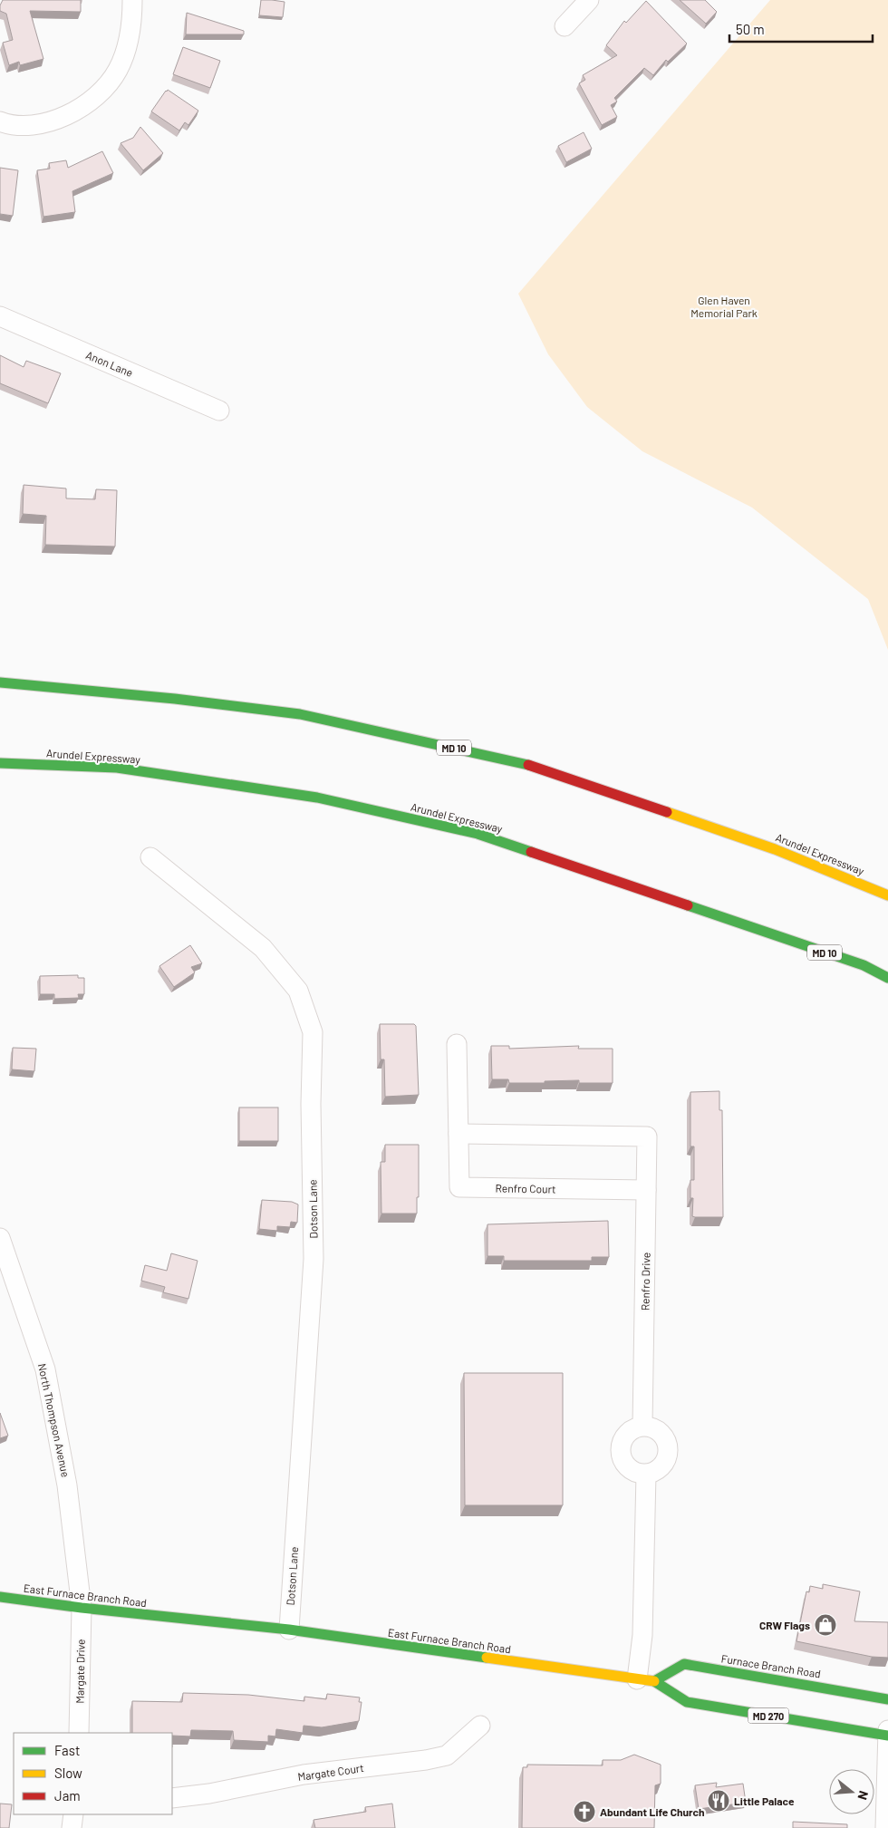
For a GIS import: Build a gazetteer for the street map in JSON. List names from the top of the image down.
{
  "streets": {
    "main road": [
      "MD 10",
      "Arundel Expressway",
      "East Furnace Branch Road",
      "Furnace Branch Road",
      "MD 270"
    ],
    "street": [
      "Anon Lane",
      "Renfro Court",
      "Dotson Lane",
      "Renfro Drive",
      "North Thompson Avenue",
      "Margate Drive",
      "Margate Court"
    ]
  },
  "crossings": [
    ["Renfro Court", "Renfro Drive"],
    ["Dotson Lane", "East Furnace Branch Road"],
    ["North Thompson Avenue", "East Furnace Branch Road"],
    ["North Thompson Avenue", "Margate Drive"],
    ["East Furnace Branch Road", "Furnace Branch Road"],
    ["East Furnace Branch Road", "Margate Drive"]
  ],
  "parks": ["Glen Haven Memorial Park"],
  "places": {
    "shop": ["CRW Flags"],
    "restaurant": ["Little Palace"],
    "church": ["Abundant Life Church"]
  },
  "legend": ["Fast", "Slow", "Jam"],
  "scale_bar": "50 m",
  "north": "right"
}
